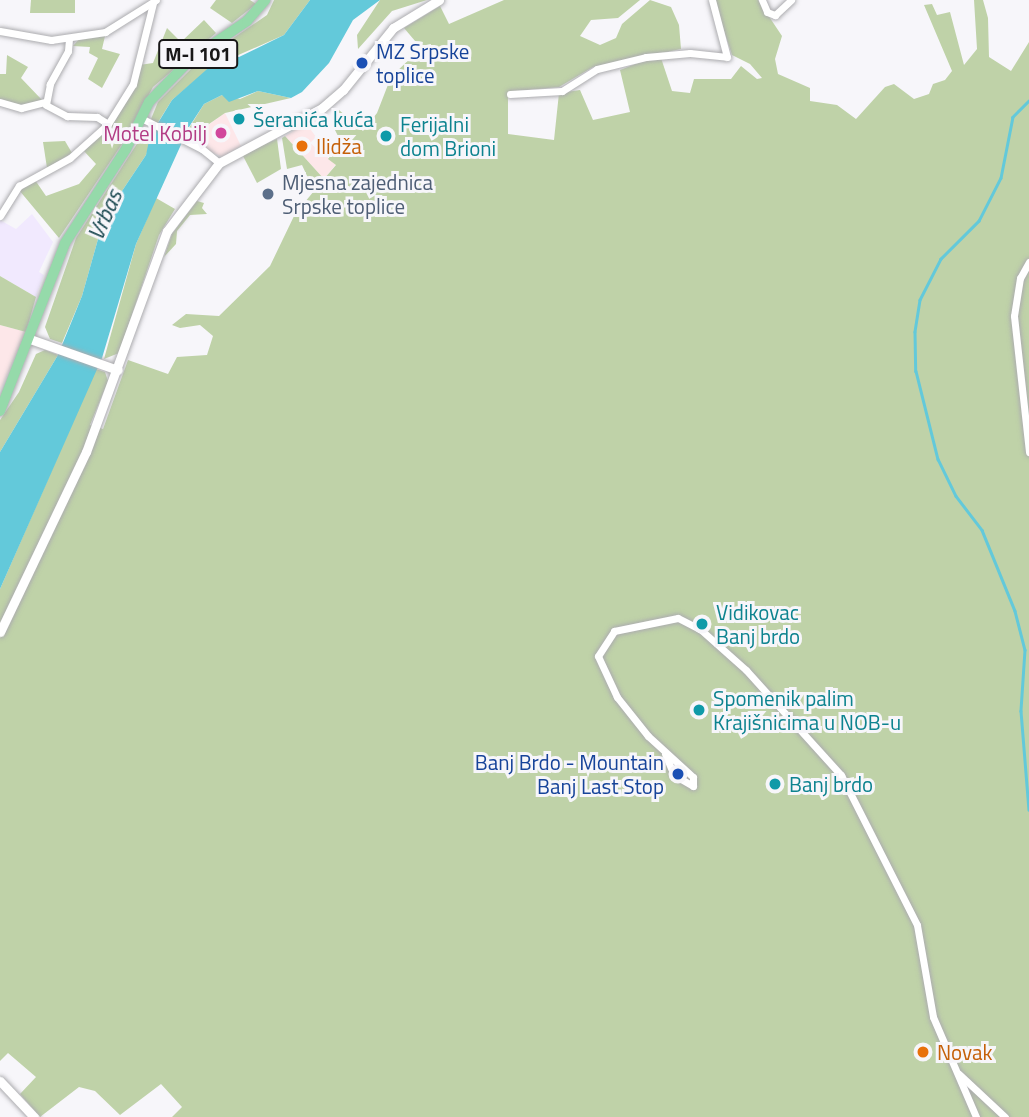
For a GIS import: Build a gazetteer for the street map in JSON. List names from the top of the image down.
{
  "streets": {
    "main road": ["M-I 101"]
  },
  "water": ["Vrbas"],
  "places": [
    "MZ Srpske toplice",
    "Šeranića kuća",
    "Motel Kobilj",
    "Ferijalni dom Brioni",
    "Ilidža",
    "Mjesna zajednica Srpske toplice",
    "Vidikovac Banj brdo",
    "Spomenik palim Krajišnicima u NOB-u",
    "Banj Brdo - Mountain Banj Last Stop",
    "Banj brdo",
    "Novak"
  ]
}
